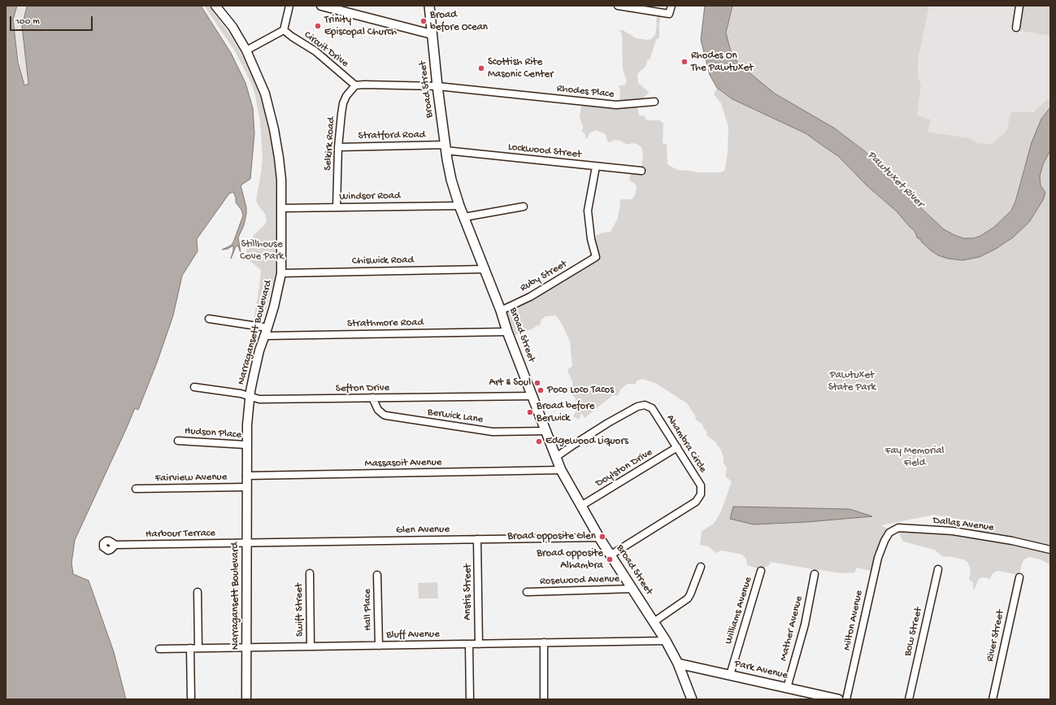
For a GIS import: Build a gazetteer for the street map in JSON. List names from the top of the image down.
{
  "streets": {
    "main road": ["Broad Street", "Park Avenue"],
    "street": [
      "Circuit Drive",
      "Rhodes Place",
      "Stratford Road",
      "Selkirk Road",
      "Lockwood Street",
      "Windsor Road",
      "Chiswick Road",
      "Ruby Street",
      "Strathmore Road",
      "Narragansett Boulevard",
      "Sefton Drive",
      "Berwick Lane",
      "Hudson Place",
      "Ahambra Circle",
      "Massasoit Avenue",
      "Doylston Drive",
      "Fairview Avenue",
      "Dallas Avenue",
      "Glen Avenue",
      "Harbour Terrace",
      "Rosewood Avenue",
      "Anstis Street",
      "Swift Street",
      "Hall Place",
      "Williams Avenue",
      "Milton Avenue",
      "Mather Avenue",
      "Bow Street",
      "Bluff Avenue",
      "River Street"
    ]
  },
  "crossings": [
    ["Circuit Drive", "Selkirk Road"],
    ["Broad Street", "Rhodes Place"],
    ["Broad Street", "Stratford Road"],
    ["Broad Street", "Lockwood Street"],
    ["Broad Street", "Windsor Road"],
    ["Broad Street", "Chiswick Road"],
    ["Broad Street", "Ruby Street"],
    ["Broad Street", "Strathmore Road"],
    ["Broad Street", "Sefton Drive"],
    ["Broad Street", "Berwick Lane"],
    ["Broad Street", "Ahambra Circle"],
    ["Broad Street", "Massasoit Avenue"],
    ["Broad Street", "Doylston Drive"],
    ["Broad Street", "Glen Avenue"],
    ["Broad Street", "Rosewood Avenue"],
    ["Broad Street", "Bluff Avenue"],
    ["Broad Street", "Park Avenue"],
    ["Stratford Road", "Selkirk Road"],
    ["Stratford Road", "Lockwood Street"],
    ["Selkirk Road", "Windsor Road"],
    ["Lockwood Street", "Ruby Street"],
    ["Windsor Road", "Narragansett Boulevard"],
    ["Chiswick Road", "Narragansett Boulevard"],
    ["Strathmore Road", "Narragansett Boulevard"],
    ["Narragansett Boulevard", "Sefton Drive"],
    ["Narragansett Boulevard", "Hudson Place"],
    ["Narragansett Boulevard", "Massasoit Avenue"],
    ["Narragansett Boulevard", "Fairview Avenue"],
    ["Narragansett Boulevard", "Glen Avenue"],
    ["Narragansett Boulevard", "Harbour Terrace"],
    ["Narragansett Boulevard", "Bluff Avenue"],
    ["Sefton Drive", "Berwick Lane"],
    ["Ahambra Circle", "Doylston Drive"],
    ["Dallas Avenue", "Milton Avenue"],
    ["Glen Avenue", "Harbour Terrace"],
    ["Glen Avenue", "Anstis Street"],
    ["Anstis Street", "Bluff Avenue"],
    ["Swift Street", "Bluff Avenue"],
    ["Hall Place", "Bluff Avenue"],
    ["Williams Avenue", "Park Avenue"],
    ["Mather Avenue", "Park Avenue"]
  ],
  "water": ["Pawtuxet River"],
  "parks": ["Stillhouse Cove Park", "Pawtuxet State Park", "Fay Memorial Field"],
  "places": [
    "Broad before Ocean",
    "Trinity Episcopal Church",
    "Rhodes On The Pawtuxet",
    "Scottish Rite Masonic Center",
    "Art & Soul",
    "Poco Loco Tacos",
    "Broad before Berwick",
    "Edgewood Liquors",
    "Broad opposite Glen",
    "Broad opposite Alhambra"
  ],
  "scale_bar": "100 m"
}
